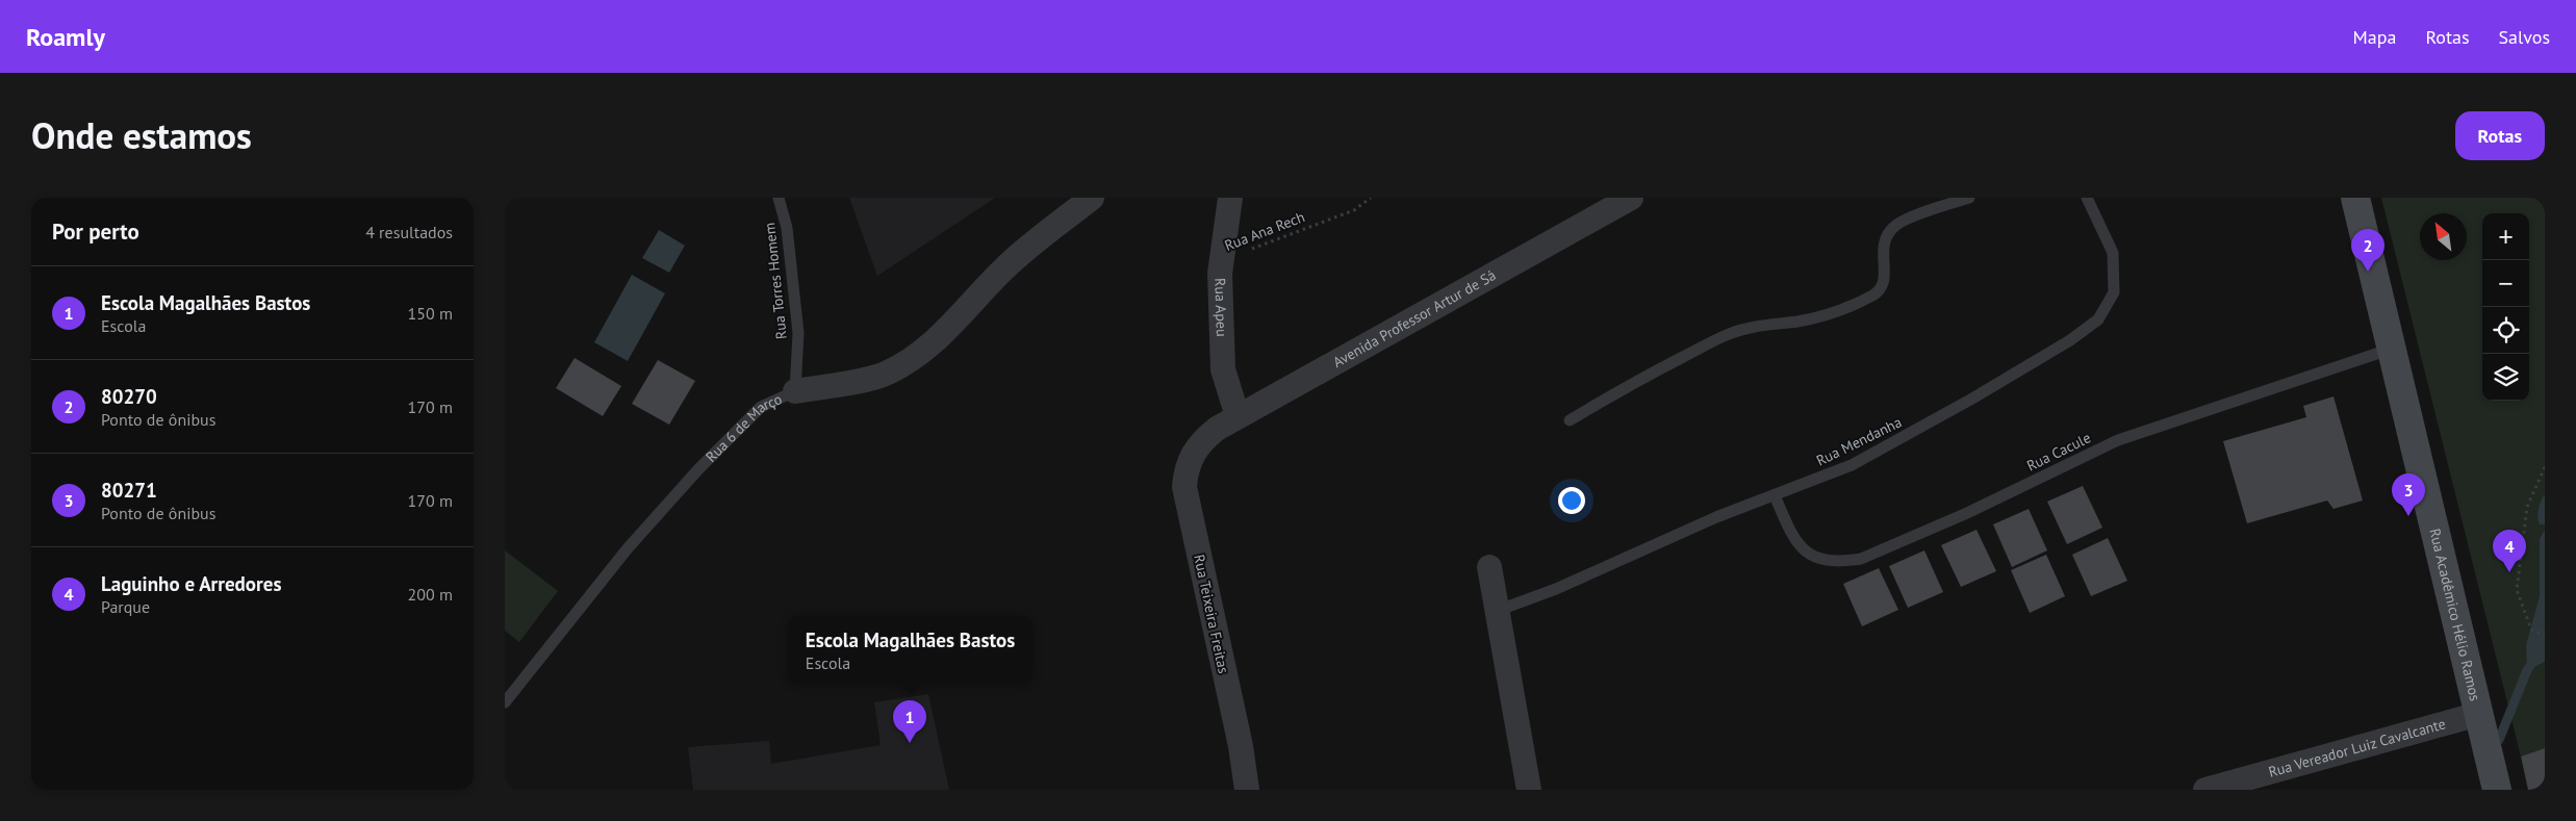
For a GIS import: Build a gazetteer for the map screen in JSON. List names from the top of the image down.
{
  "streets": {
    "street": [
      "Rua Apeu",
      "Avenida Professor Artur de Sá",
      "Rua 6 de Março",
      "Rua Teixeira Freitas",
      "Rua Acadêmico Hélio Ramos",
      "Rua Vereador Luiz Cavalcante"
    ],
    "lane": ["Rua Torres Homem", "Rua Mendanha", "Rua Cacule"],
    "path": ["Rua Ana Rech"]
  },
  "crossings": [
    ["Rua Ana Rech", "Rua Apeu"],
    ["Rua Torres Homem", "Rua 6 de Março"],
    ["Rua Apeu", "Avenida Professor Artur de Sá"],
    ["Avenida Professor Artur de Sá", "Rua Teixeira Freitas"],
    ["Rua Mendanha", "Rua Cacule"],
    ["Rua Cacule", "Rua Acadêmico Hélio Ramos"],
    ["Rua Acadêmico Hélio Ramos", "Rua Vereador Luiz Cavalcante"]
  ],
  "north": "top left",
  "page": {
    "header": "Roamly",
    "nav": ["Mapa", "Rotas", "Salvos"],
    "title": "Onde estamos",
    "buttons": "Rotas",
    "heading": ["Por perto", "4 resultados"],
    "map_buttons": ["+", "−"],
    "pins": [
      "2",
      "3",
      "4",
      "1"
    ],
    "list": [
      {
        "mark": "1",
        "name": "Escola Magalhães Bastos",
        "note": "Escola",
        "value": "150 m"
      },
      {
        "mark": "2",
        "name": "80270",
        "note": "Ponto de ônibus",
        "value": "170 m"
      },
      {
        "mark": "3",
        "name": "80271",
        "note": "Ponto de ônibus",
        "value": "170 m"
      },
      {
        "mark": "4",
        "name": "Laguinho e Arredores",
        "note": "Parque",
        "value": "200 m"
      }
    ],
    "popup": ["Escola Magalhães Bastos", "Escola"]
  }
}
